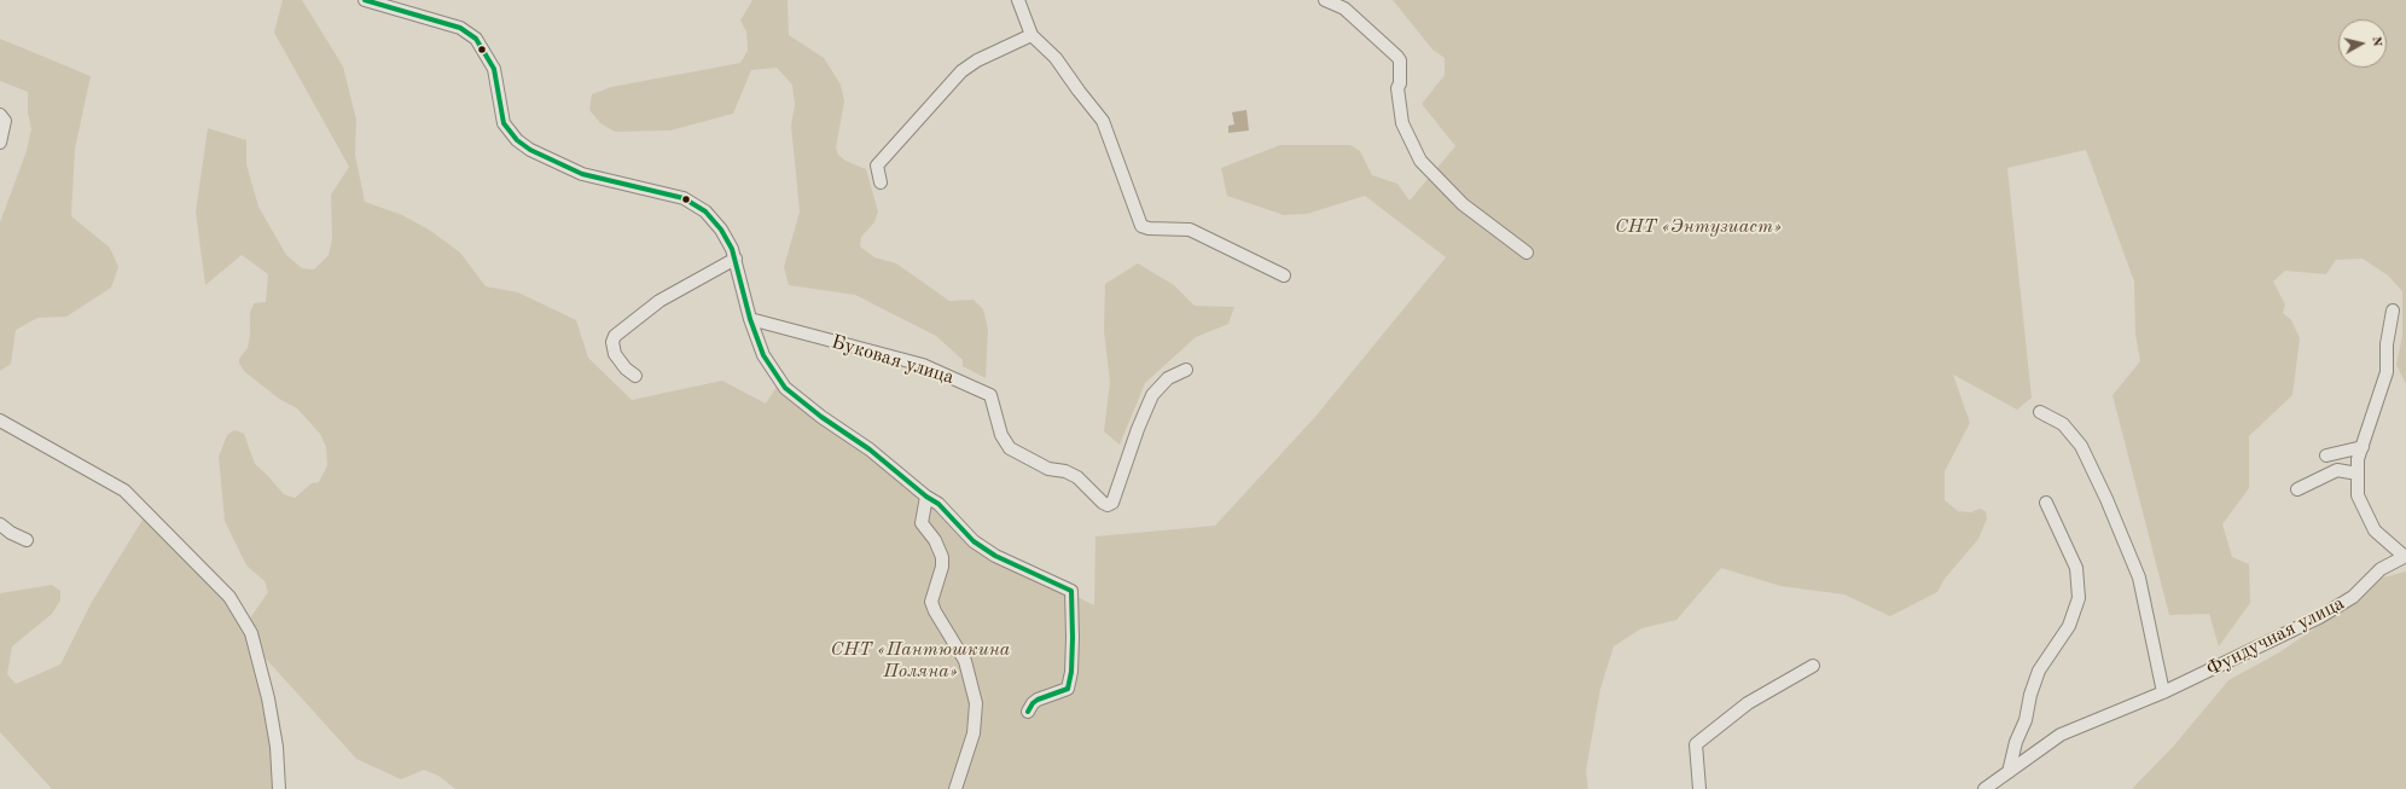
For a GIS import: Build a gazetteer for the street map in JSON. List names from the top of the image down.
{
  "streets": {
    "street": ["Буковая улица", "Фундучная улица"]
  },
  "parks": ["СНТ «Энтузиаст»", "СНТ «Пантюшкина Поляна»"],
  "north": "right"
}
